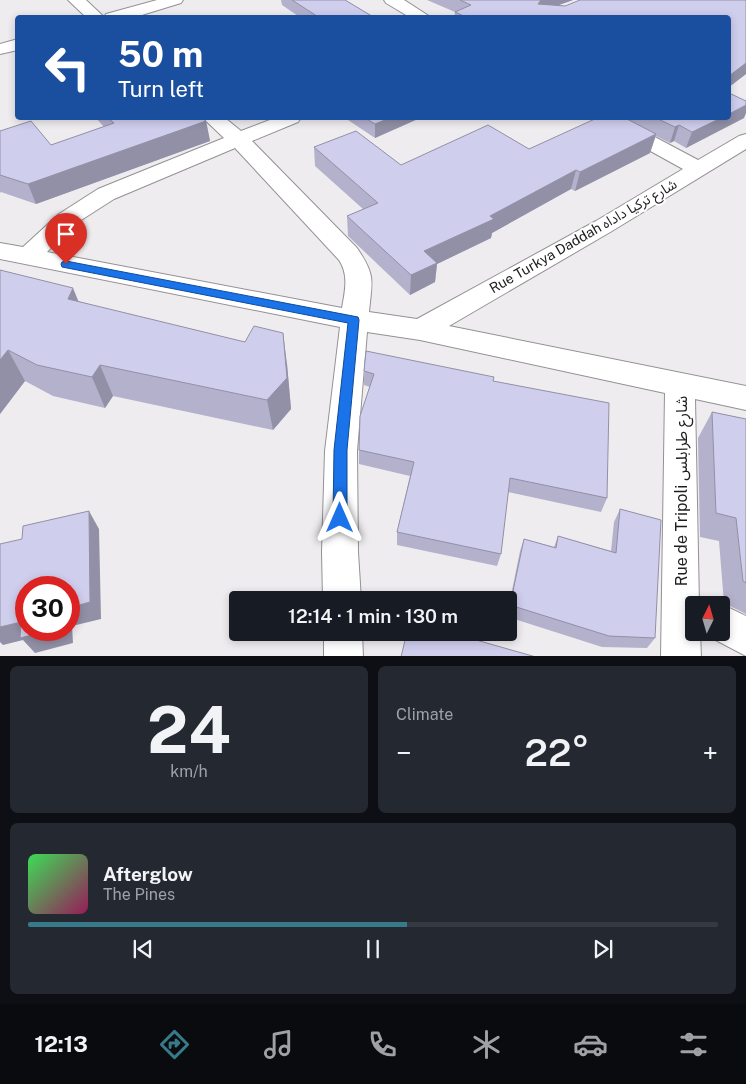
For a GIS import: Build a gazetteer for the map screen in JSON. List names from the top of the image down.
{
  "streets": {
    "street": ["Rue Turkya Daddah شارع تركيا داداه", "Rue de Tripoli شارع طرابلس"]
  },
  "north": "top",
  "page": {
    "turn": ["50 m", "Turn left"],
    "limit": "30",
    "trip": "12:14 · 1 min · 130 m",
    "tile": [
      ["24", "km/h"],
      "Climate"
    ],
    "heat": ["−", "22°", "+"],
    "song": ["Afterglow", "The Pines"],
    "tabs": "12:13"
  }
}
